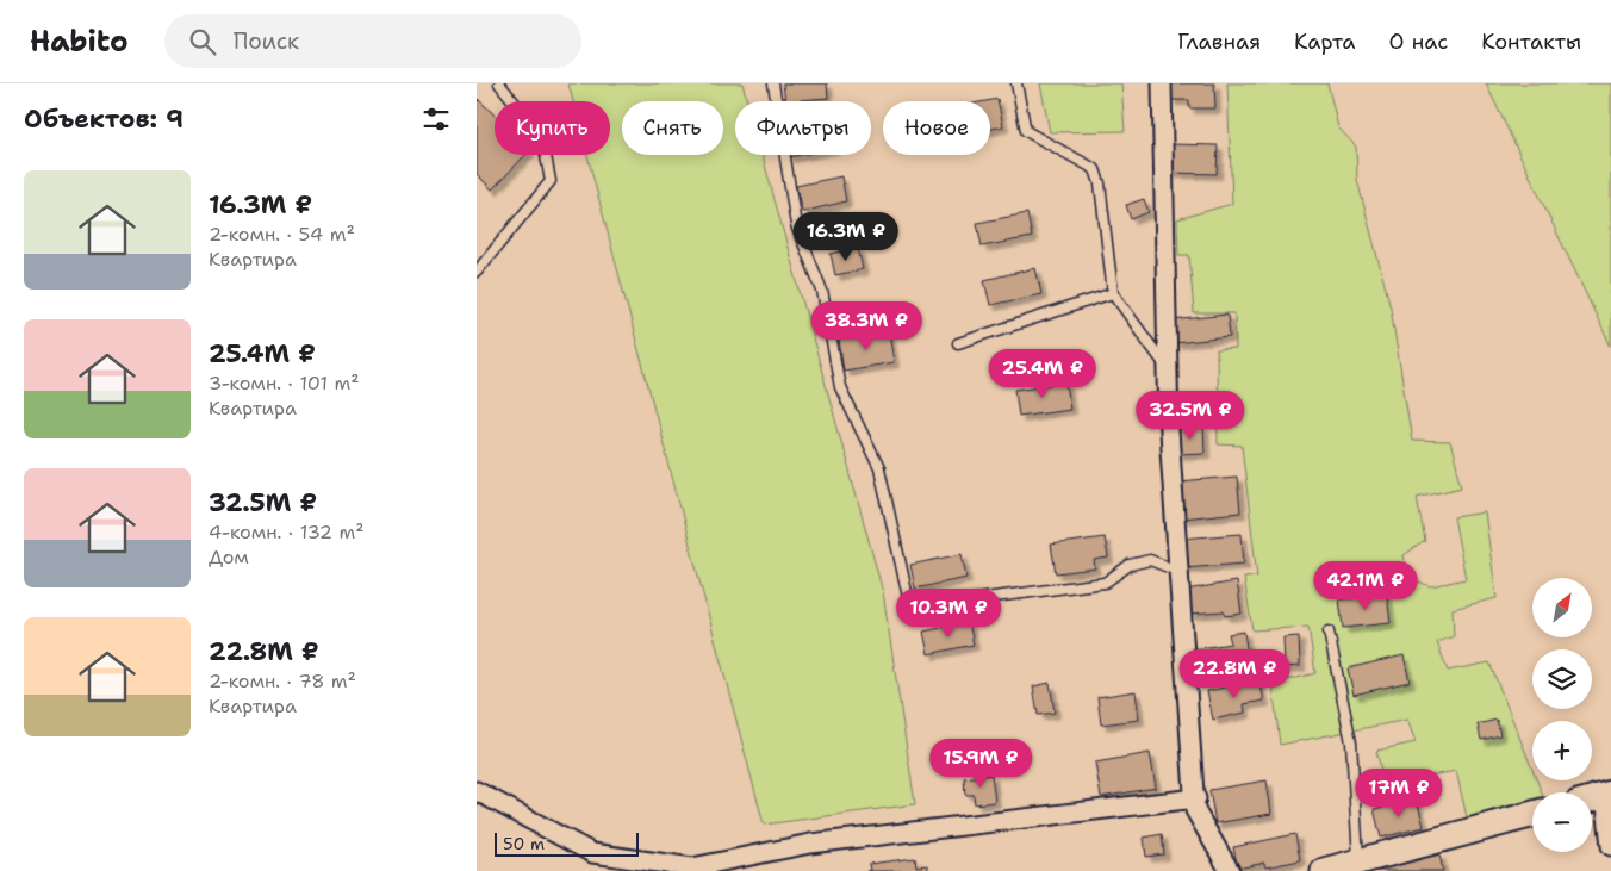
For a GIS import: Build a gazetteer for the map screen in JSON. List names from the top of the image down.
{
  "scale_bar": "50 m",
  "north": "top right",
  "page": {
    "header": "Habito",
    "search": "Поиск",
    "nav": [
      "Главная",
      "Карта",
      "О нас",
      "Контакты"
    ],
    "heading": "Объектов: 9",
    "chip": [
      "Купить",
      "Снять",
      "Фильтры",
      "Новое"
    ],
    "list": [
      {
        "name": "16.3M ₽",
        "note": "2-комн. · 54 m² · Квартира"
      },
      {
        "name": "25.4M ₽",
        "note": "3-комн. · 101 m² · Квартира"
      },
      {
        "name": "32.5M ₽",
        "note": "4-комн. · 132 m² · Дом"
      },
      {
        "name": "22.8M ₽",
        "note": "2-комн. · 78 m² · Квартира"
      }
    ],
    "price": [
      "16.3M ₽",
      "38.3M ₽",
      "25.4M ₽",
      "32.5M ₽",
      "42.1M ₽",
      "10.3M ₽",
      "22.8M ₽",
      "15.9M ₽",
      "17M ₽"
    ],
    "map_buttons": ["+", "−"],
    "scale": "50 m"
  }
}
